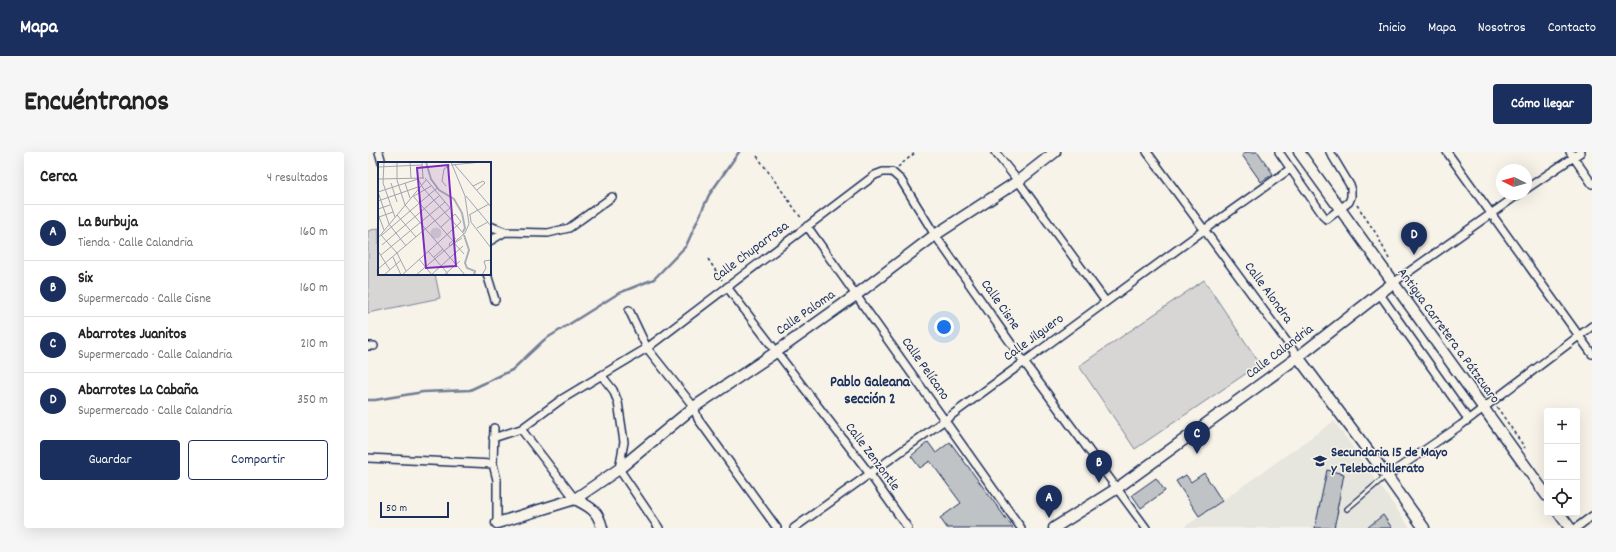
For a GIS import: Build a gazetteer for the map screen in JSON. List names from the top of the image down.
{
  "streets": {
    "street": [
      "Calle Chuparrosa",
      "Calle Alondra",
      "Calle Cisne",
      "Calle Paloma",
      "Antigua Carretera a Pátzcuaro",
      "Calle Jilguero",
      "Calle Calandria",
      "Calle Pelícano",
      "Calle Zenzontle"
    ]
  },
  "crossings": [
    ["Calle Chuparrosa", "Calle Cisne"],
    ["Calle Chuparrosa", "Calle Pelícano"],
    ["Calle Chuparrosa", "Calle Zenzontle"],
    ["Calle Alondra", "Calle Jilguero"],
    ["Calle Alondra", "Calle Calandria"],
    ["Calle Cisne", "Calle Paloma"],
    ["Calle Cisne", "Calle Jilguero"],
    ["Calle Cisne", "Calle Calandria"],
    ["Calle Paloma", "Calle Pelícano"],
    ["Calle Paloma", "Calle Zenzontle"],
    ["Antigua Carretera a Pátzcuaro", "Calle Calandria"],
    ["Calle Jilguero", "Calle Pelícano"],
    ["Calle Jilguero", "Calle Zenzontle"]
  ],
  "districts": ["Pablo Galeana sección 2"],
  "places": {
    "school or university": ["Secundaria 15 de Mayo y Telebachillerato"]
  },
  "scale_bar": "50 m",
  "north": "left",
  "page": {
    "header": "Mapa",
    "nav": [
      "Inicio",
      "Mapa",
      "Nosotros",
      "Contacto"
    ],
    "title": "Encuéntranos",
    "buttons": [
      "Cómo llegar",
      ["Guardar", "Compartir"]
    ],
    "heading": ["Cerca", "4 resultados"],
    "list": [
      {
        "mark": "A",
        "name": "La Burbuja",
        "note": "Tienda · Calle Calandria",
        "value": "160 m"
      },
      {
        "mark": "B",
        "name": "Six",
        "note": "Supermercado · Calle Cisne",
        "value": "160 m"
      },
      {
        "mark": "C",
        "name": "Abarrotes Juanitos",
        "note": "Supermercado · Calle Calandria",
        "value": "210 m"
      },
      {
        "mark": "D",
        "name": "Abarrotes La Cabaña",
        "note": "Supermercado · Calle Calandria",
        "value": "350 m"
      }
    ],
    "pins": [
      "D",
      "C",
      "B",
      "A"
    ],
    "map_buttons": ["+", "−"],
    "scale": "50 m"
  }
}
